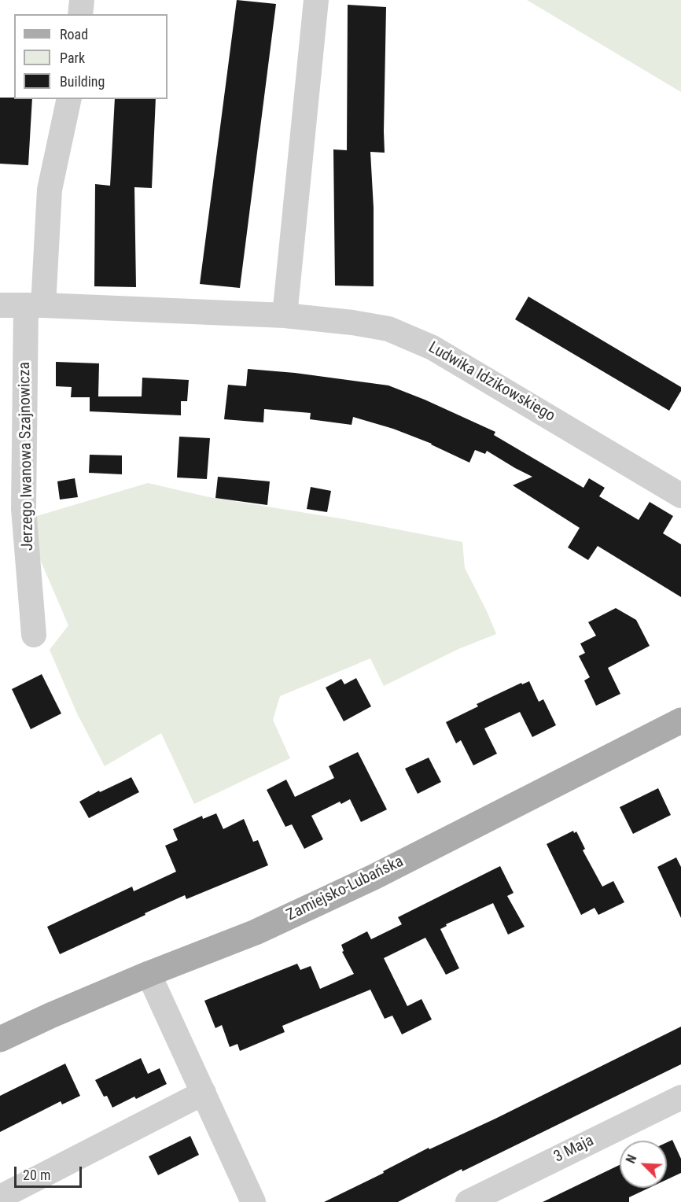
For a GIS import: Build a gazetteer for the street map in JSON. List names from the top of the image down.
{
  "streets": {
    "main road": ["Zamiejsko-Lubańska"],
    "street": ["Ludwika Idzikowskiego", "Jerzego Iwanowa Szajnowicza", "3 Maja"]
  },
  "crossings": [
    ["Ludwika Idzikowskiego", "Jerzego Iwanowa Szajnowicza"]
  ],
  "legend": ["Road", "Park", "Building"],
  "scale_bar": "20 m",
  "north": "top left"
}
